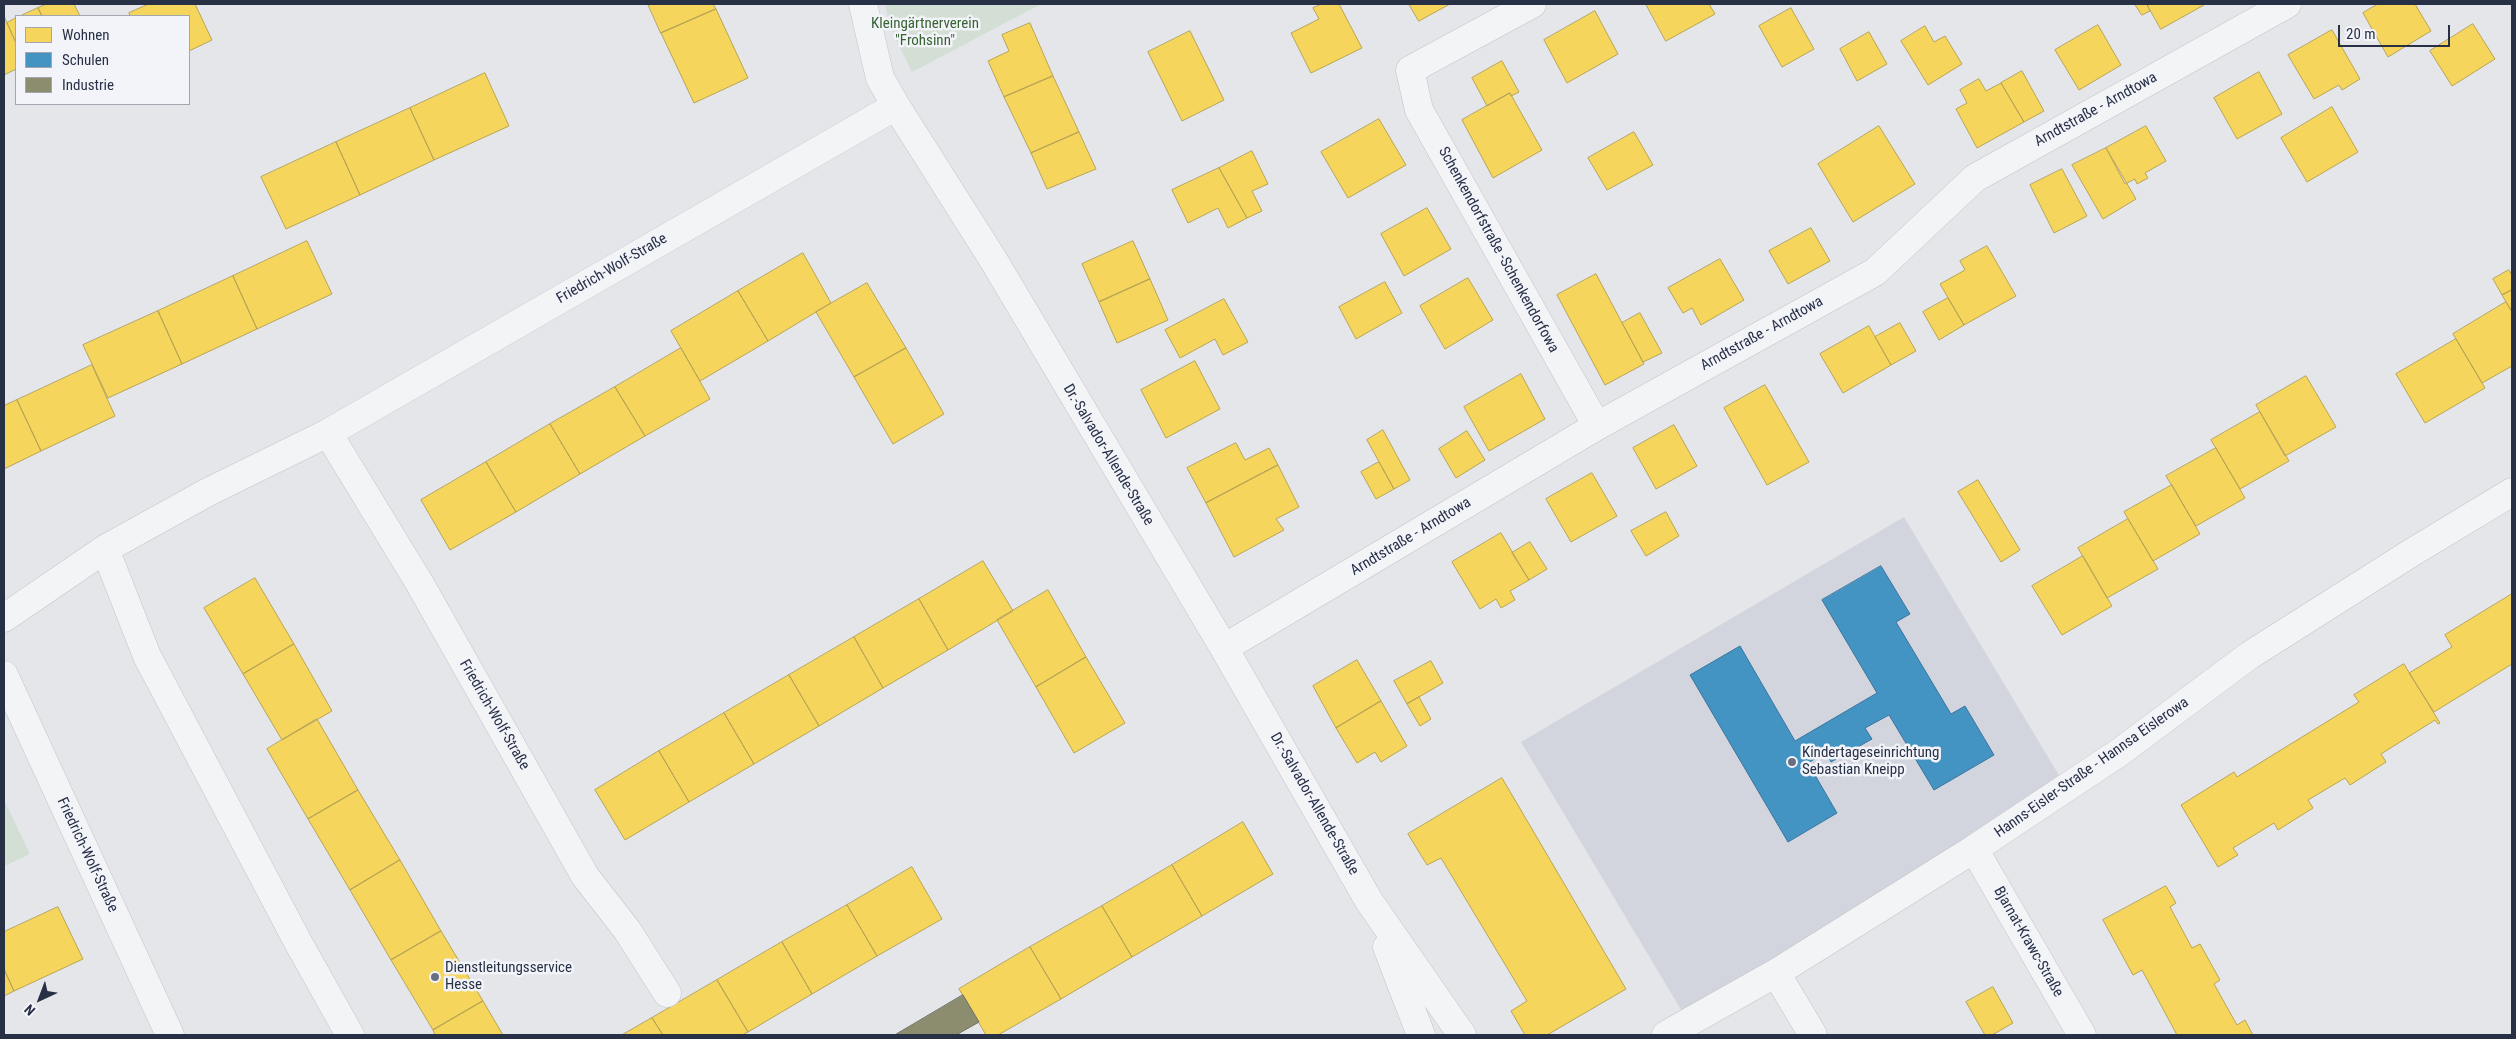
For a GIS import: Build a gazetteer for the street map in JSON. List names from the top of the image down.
{
  "streets": {
    "street": [
      "Arndtstraße - Arndtowa",
      "Schenkendorfstraße -Schenkendorfowa",
      "Friedrich-Wolf-Straße",
      "Dr.-Salvador-Allende-Straße",
      "Hanns-Eisler-Straße - Hannsa Eislerowa",
      "Bjarnat-Krawc-Straße"
    ]
  },
  "crossings": [
    ["Arndtstraße - Arndtowa", "Schenkendorfstraße -Schenkendorfowa"],
    ["Arndtstraße - Arndtowa", "Dr.-Salvador-Allende-Straße"],
    ["Friedrich-Wolf-Straße", "Dr.-Salvador-Allende-Straße"],
    ["Hanns-Eisler-Straße - Hannsa Eislerowa", "Bjarnat-Krawc-Straße"]
  ],
  "parks": ["Kleingärtnerverein \"Frohsinn\""],
  "places": ["Kindertageseinrichtung Sebastian Kneipp", "Dienstleitungsservice Hesse"],
  "legend": ["Wohnen", "Schulen", "Industrie"],
  "scale_bar": "20 m",
  "north": "bottom left"
}
